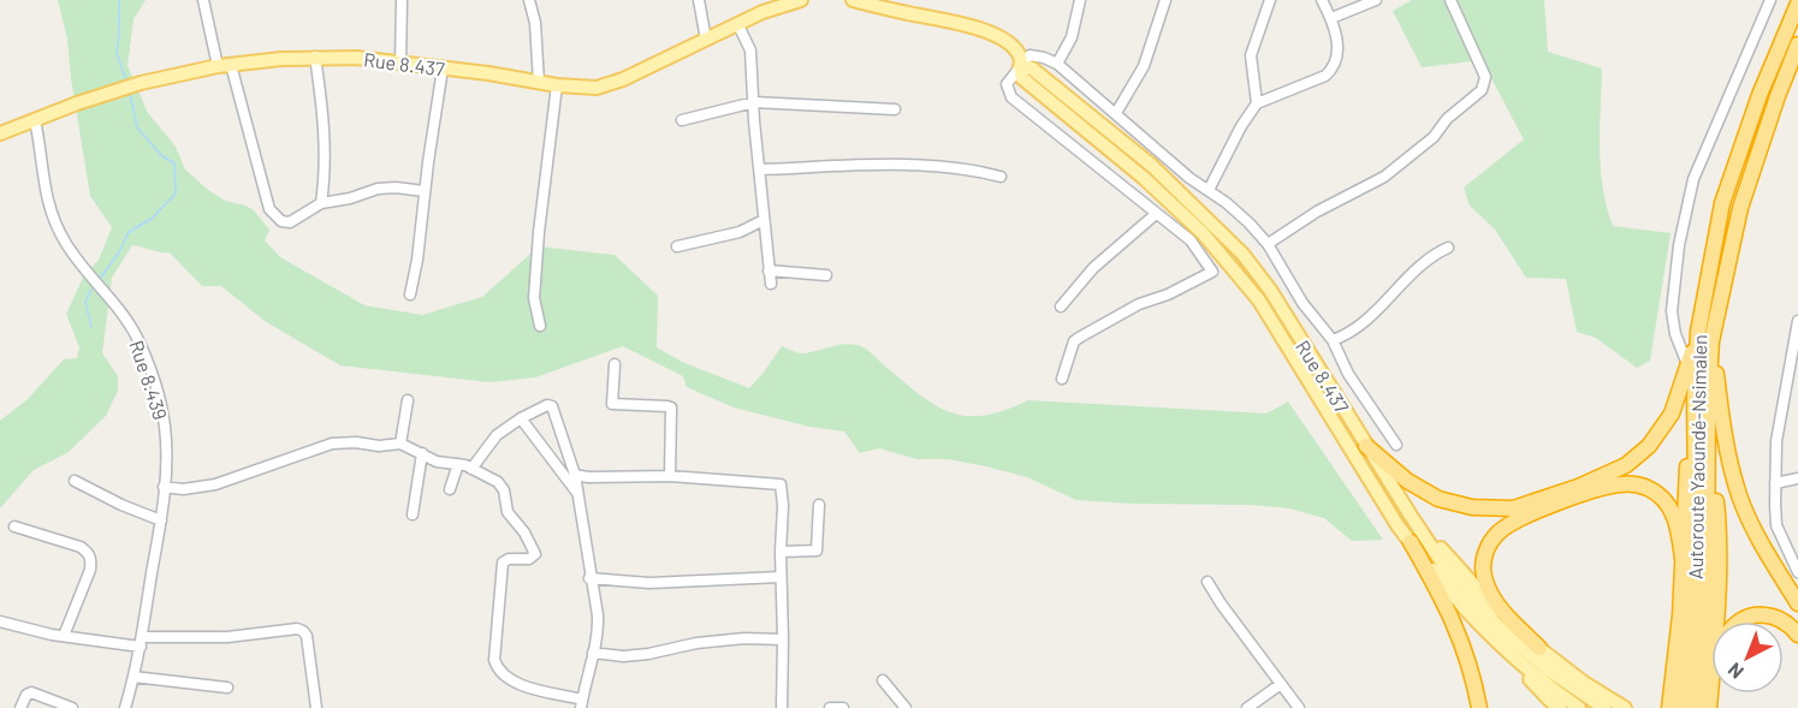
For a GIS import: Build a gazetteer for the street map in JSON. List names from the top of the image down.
{
  "streets": {
    "highway": ["Autoroute Yaoundé-Nsimalen"],
    "main road": ["Rue 8.437"],
    "street": ["Rue 8.439"]
  },
  "crossings": [
    ["Rue 8.437", "Rue 8.439"]
  ],
  "north": "bottom left"
}
